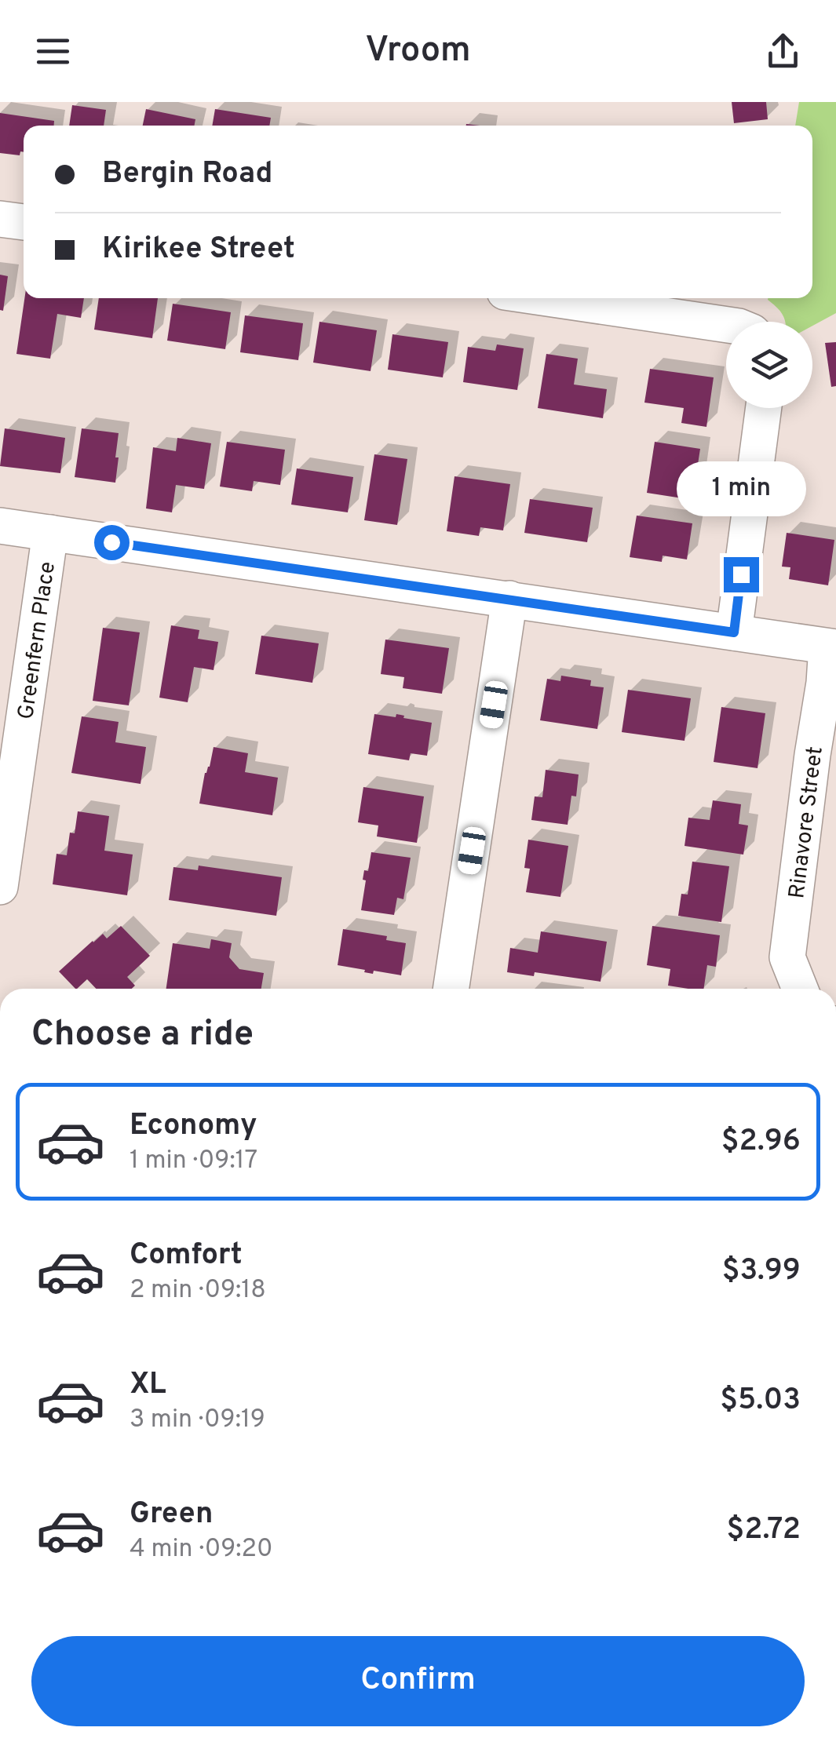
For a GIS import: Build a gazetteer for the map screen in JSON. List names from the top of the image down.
{
  "streets": {
    "street": ["Greenfern Place", "Rinavore Street"]
  },
  "page": {
    "header": "Vroom",
    "banner": ["Bergin Road", "Kirikee Street"],
    "bubble": "1 min",
    "heading": "Choose a ride",
    "list": [
      {
        "name": "Economy",
        "note": "1 min · 09:17",
        "value": "$2.96"
      },
      {
        "name": "Comfort",
        "note": "2 min · 09:18",
        "value": "$3.99"
      },
      {
        "name": "XL",
        "note": "3 min · 09:19",
        "value": "$5.03"
      },
      {
        "name": "Green",
        "note": "4 min · 09:20",
        "value": "$2.72"
      }
    ],
    "buttons": "Confirm"
  }
}
